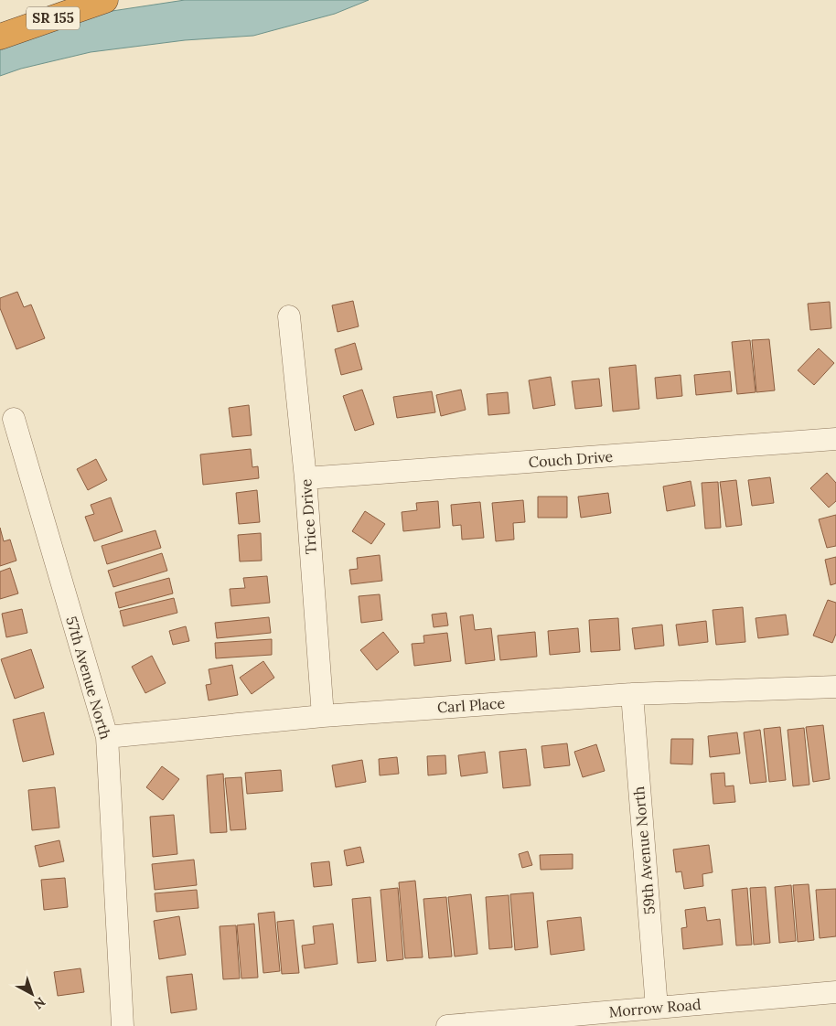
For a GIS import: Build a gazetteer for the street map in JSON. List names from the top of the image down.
{
  "streets": {
    "highway": ["SR 155"],
    "street": [
      "Couch Drive",
      "Trice Drive",
      "57th Avenue North",
      "Carl Place",
      "59th Avenue North",
      "Morrow Road"
    ]
  },
  "crossings": [
    ["Couch Drive", "Trice Drive"],
    ["Trice Drive", "Carl Place"],
    ["57th Avenue North", "Carl Place"],
    ["Carl Place", "59th Avenue North"],
    ["59th Avenue North", "Morrow Road"]
  ],
  "north": "bottom right"
}
